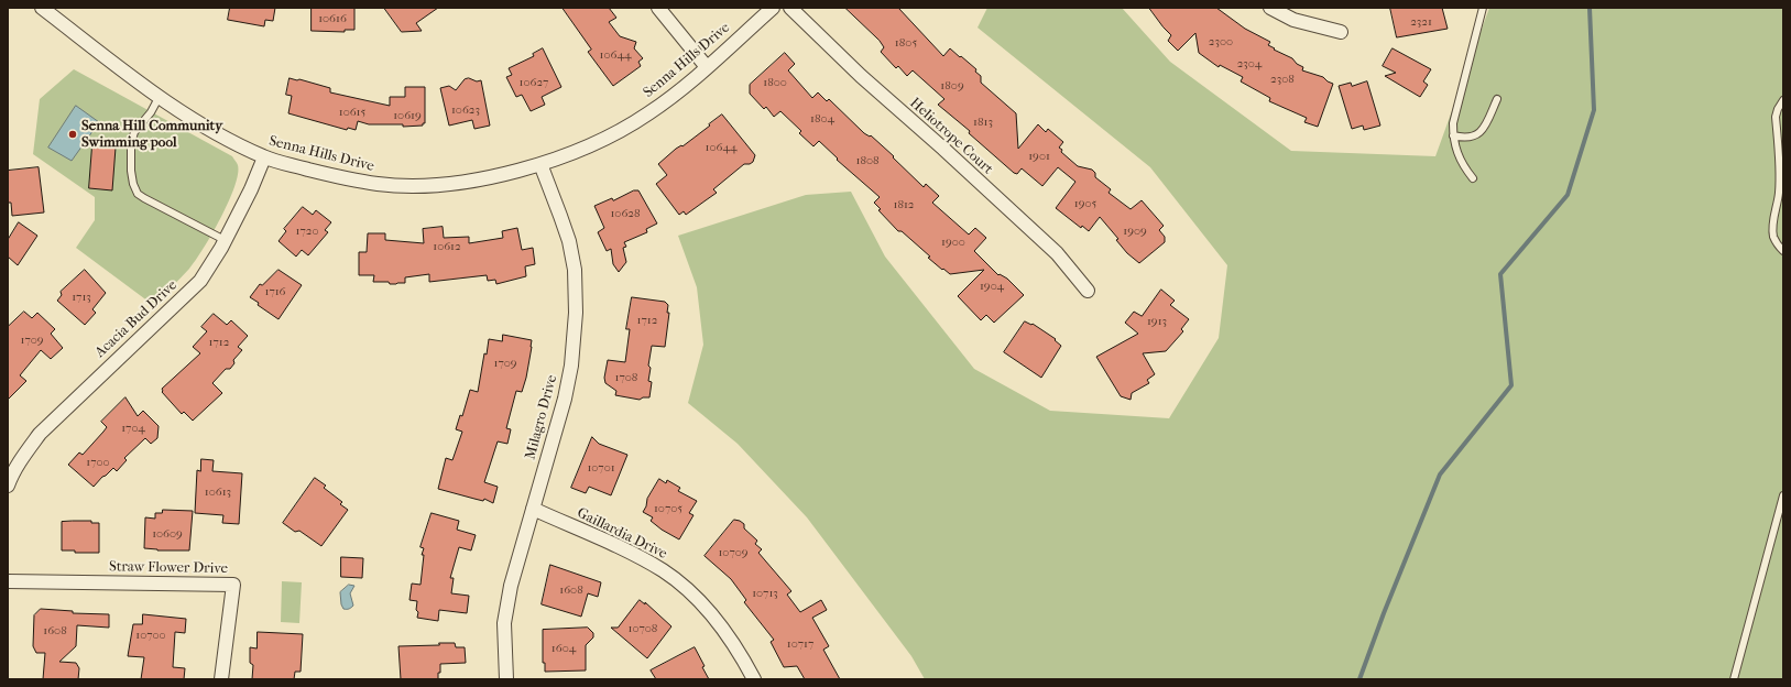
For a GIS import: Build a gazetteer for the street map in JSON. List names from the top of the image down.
{
  "streets": {
    "street": [
      "Senna Hills Drive",
      "Heliotrope Court",
      "Acacia Bud Drive",
      "Milagro Drive",
      "Gaillardia Drive",
      "Straw Flower Drive"
    ]
  },
  "crossings": [
    ["Senna Hills Drive", "Acacia Bud Drive"],
    ["Senna Hills Drive", "Milagro Drive"],
    ["Milagro Drive", "Gaillardia Drive"]
  ],
  "places": ["Senna Hill Community Swimming pool"],
  "house_numbers": [
    "10616",
    "2321",
    "2300",
    "1805",
    "10644",
    "2304",
    "2308",
    "10627",
    "1800",
    "1809",
    "10623",
    "10615",
    "10619",
    "1804",
    "1813",
    "10644",
    "1901",
    "1808",
    "1905",
    "1812",
    "10628",
    "1720",
    "1909",
    "1900",
    "10612",
    "1904",
    "1716",
    "1713",
    "1712",
    "1913",
    "1709",
    "1712",
    "1709",
    "1708",
    "1704",
    "1700",
    "10701",
    "10613",
    "10705",
    "10609",
    "10709",
    "1608",
    "10713",
    "10708",
    "1608",
    "10700",
    "10717",
    "1604"
  ]
}
